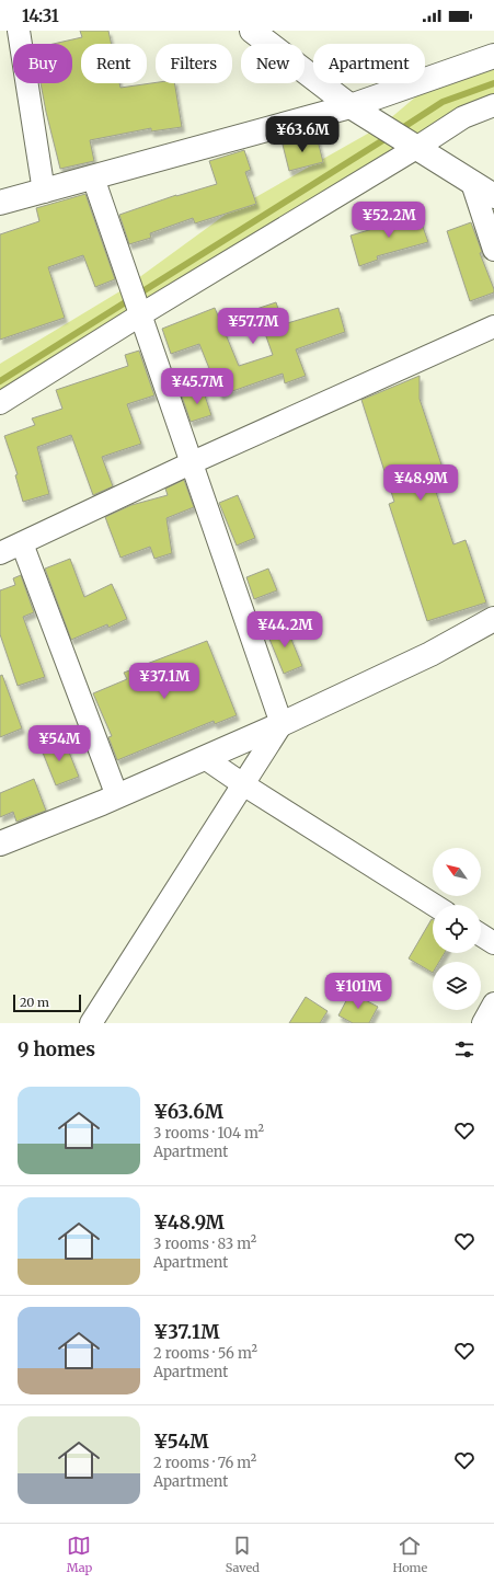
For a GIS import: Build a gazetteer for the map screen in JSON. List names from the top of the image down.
{
  "scale_bar": "20 m",
  "north": "top left",
  "page": {
    "status": "14:31",
    "chip": [
      "Buy",
      "Rent",
      "Filters",
      "New",
      "Apartment"
    ],
    "price": [
      "¥63.6M",
      "¥52.2M",
      "¥57.7M",
      "¥45.7M",
      "¥48.9M",
      "¥44.2M",
      "¥37.1M",
      "¥54M",
      "¥101M"
    ],
    "scale": "20 m",
    "heading": "9 homes",
    "list": [
      {
        "name": "¥63.6M",
        "note": "3 rooms · 104 m² · Apartment"
      },
      {
        "name": "¥48.9M",
        "note": "3 rooms · 83 m² · Apartment"
      },
      {
        "name": "¥37.1M",
        "note": "2 rooms · 56 m² · Apartment"
      },
      {
        "name": "¥54M",
        "note": "2 rooms · 76 m² · Apartment"
      }
    ],
    "tabs": ["Map", "Saved", "Home"]
  }
}
